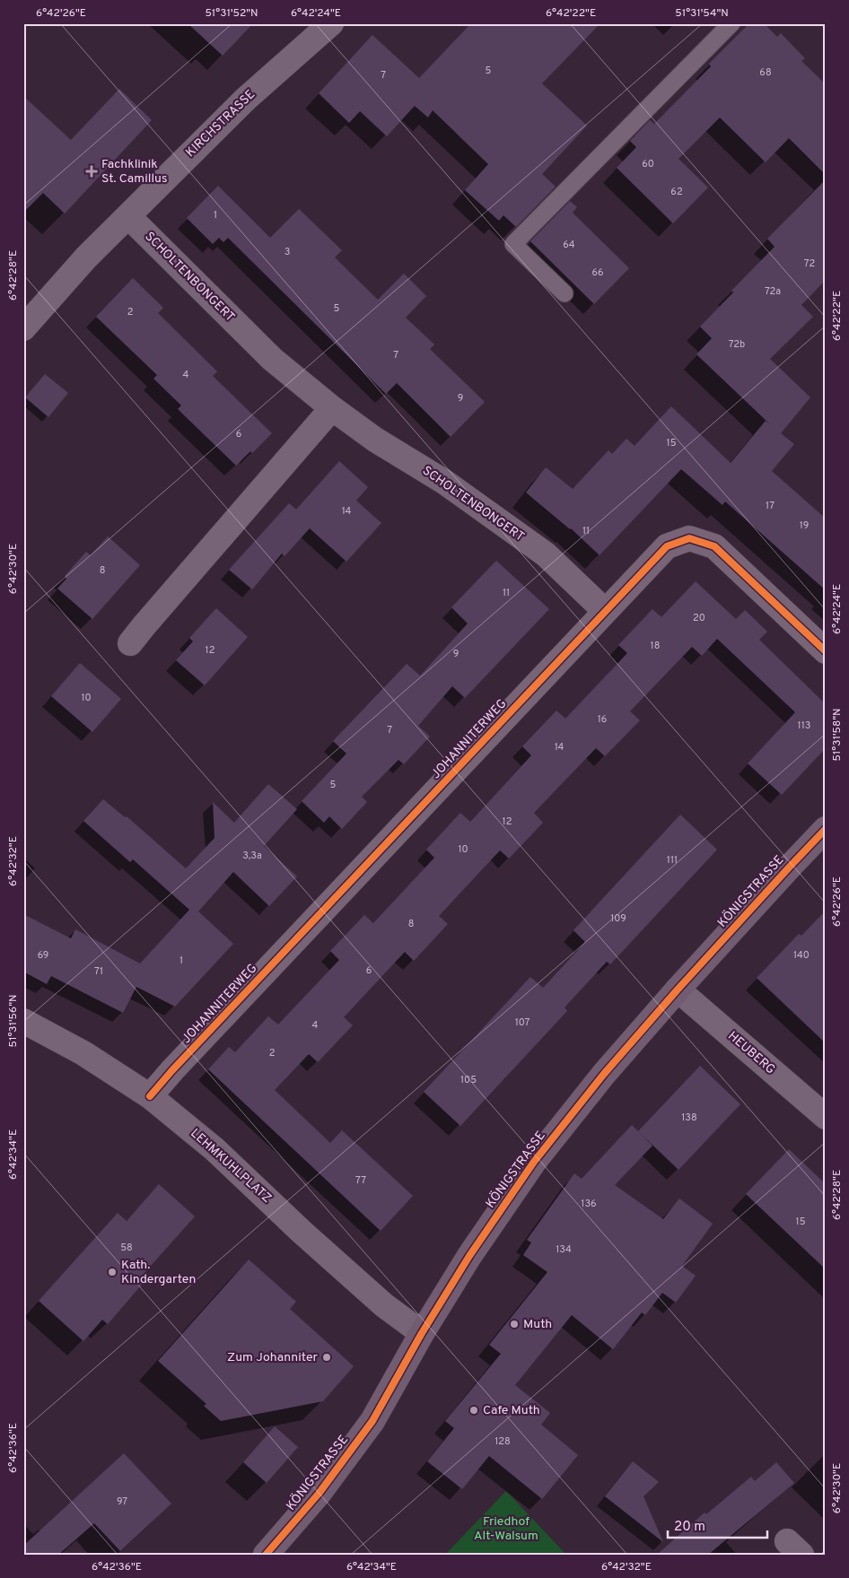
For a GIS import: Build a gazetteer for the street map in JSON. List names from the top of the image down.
{
  "streets": {
    "street": [
      "KIRCHSTRASSE",
      "SCHOLTENBONGERT",
      "JOHANNITERWEG",
      "KÖNIGSTRASSE",
      "HEUBERG",
      "LEHMKUHLPLATZ"
    ]
  },
  "crossings": [
    ["KIRCHSTRASSE", "SCHOLTENBONGERT"],
    ["SCHOLTENBONGERT", "JOHANNITERWEG"],
    ["JOHANNITERWEG", "LEHMKUHLPLATZ"],
    ["KÖNIGSTRASSE", "HEUBERG"],
    ["KÖNIGSTRASSE", "LEHMKUHLPLATZ"]
  ],
  "parks": ["Friedhof Alt-Walsum"],
  "places": {
    "health": ["Fachklinik St. Camillus"],
    "other": [
      "Kath. Kindergarten",
      "Muth",
      "Zum Johanniter",
      "Cafe Muth"
    ]
  },
  "house_numbers": [
    "5",
    "68",
    "7",
    "60",
    "62",
    "1",
    "64",
    "3",
    "72",
    "66",
    "72a",
    "5",
    "2",
    "72b",
    "7",
    "4",
    "9",
    "6",
    "15",
    "17",
    "14",
    "19",
    "11",
    "8",
    "11",
    "20",
    "18",
    "12",
    "9",
    "10",
    "16",
    "113",
    "7",
    "14",
    "5",
    "12",
    "10",
    "3,3a",
    "111",
    "109",
    "8",
    "69",
    "140",
    "1",
    "6",
    "71",
    "107",
    "4",
    "2",
    "105",
    "138",
    "77",
    "136",
    "15",
    "58",
    "134",
    "128",
    "97"
  ],
  "scale_bar": "20 m",
  "coordinates": [
    "6°42'26\"E",
    "51°31'52\"N",
    "6°42'24\"E",
    "6°42'22\"E",
    "51°31'54\"N",
    "6°42'28\"E",
    "6°42'30\"E",
    "51°31'58\"N",
    "6°42'32\"E",
    "51°31'56\"N",
    "6°42'34\"E",
    "6°42'36\"E"
  ]
}
